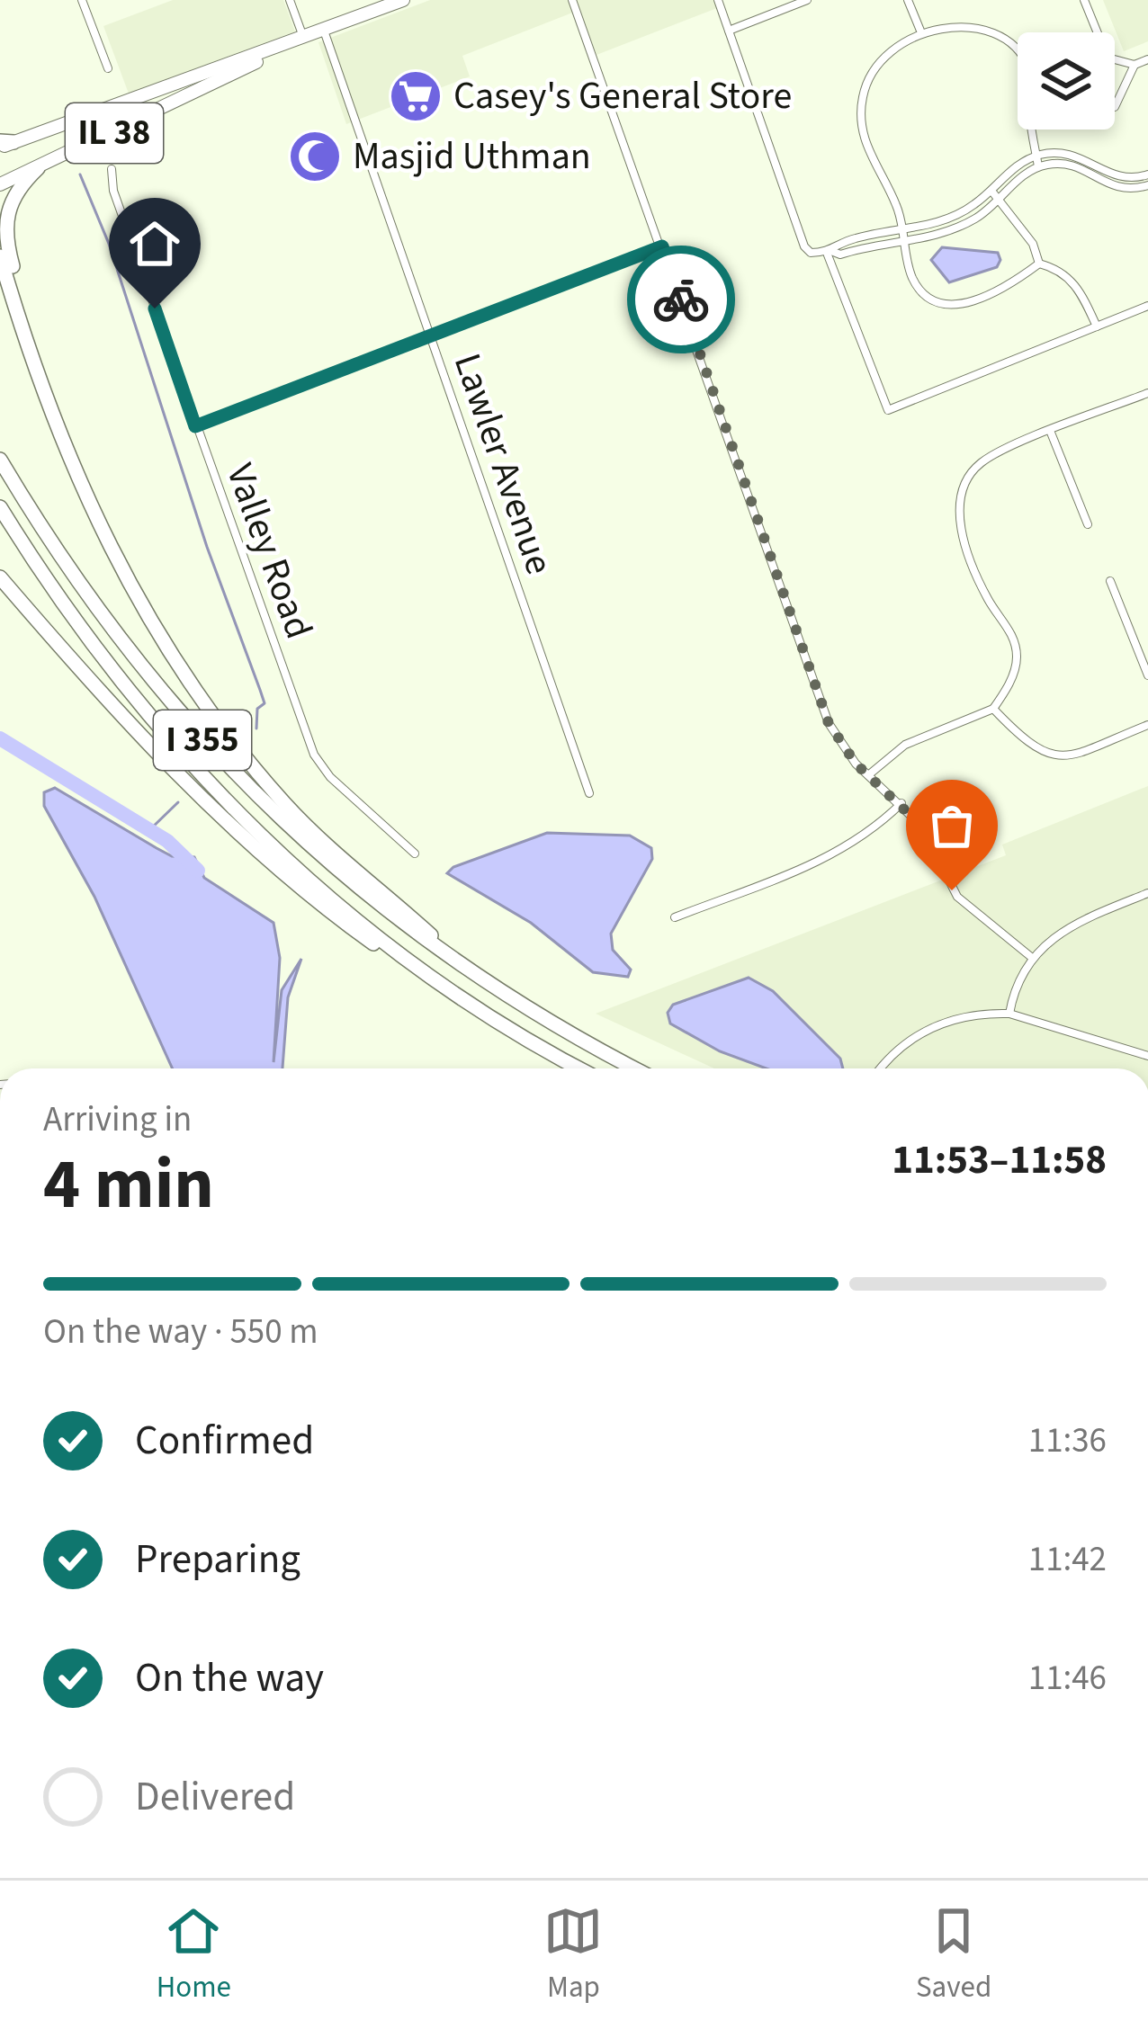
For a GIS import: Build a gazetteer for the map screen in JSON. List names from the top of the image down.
{
  "streets": {
    "highway": ["I 355"],
    "main road": ["IL 38"],
    "street": ["Lawler Avenue", "Valley Road"]
  },
  "crossings": [
    ["IL 38", "Lawler Avenue"]
  ],
  "places": {
    "supermarket": ["Casey's General Store"],
    "mosque": ["Masjid Uthman"]
  },
  "page": {
    "heading": ["4 min", "Arriving in", "11:53–11:58"],
    "bar": "On the way · 550 m",
    "list": [
      ["Confirmed", "11:36"],
      ["Preparing", "11:42"],
      ["On the way", "11:46"],
      "Delivered"
    ],
    "tabs": ["Home", "Map", "Saved"]
  }
}
